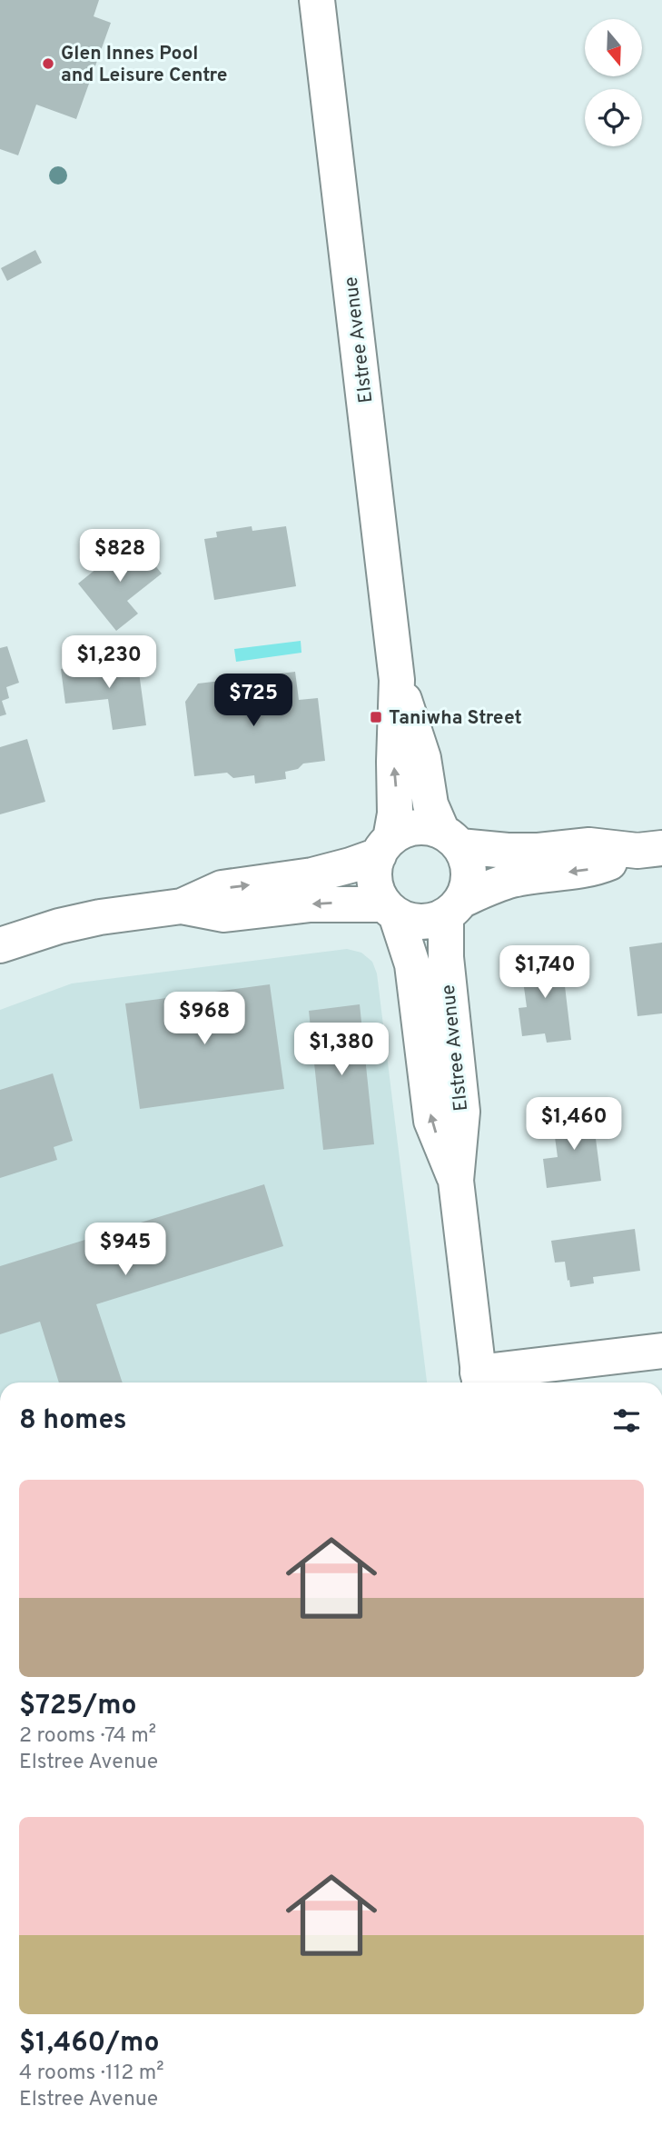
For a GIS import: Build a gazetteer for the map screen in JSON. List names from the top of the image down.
{
  "streets": {
    "street": ["Elstree Avenue"]
  },
  "places": {
    "other": ["Glen Innes Pool and Leisure Centre"],
    "transit": ["Taniwha Street"]
  },
  "north": "bottom",
  "page": {
    "price": [
      "$828",
      "$1,230",
      "$725",
      "$1,740",
      "$968",
      "$1,380",
      "$1,460",
      "$945"
    ],
    "heading": "8 homes",
    "list": [
      {
        "name": "$725/mo",
        "note": "2 rooms · 74 m² · Elstree Avenue"
      },
      {
        "name": "$1,460/mo",
        "note": "4 rooms · 112 m² · Elstree Avenue"
      }
    ]
  }
}
